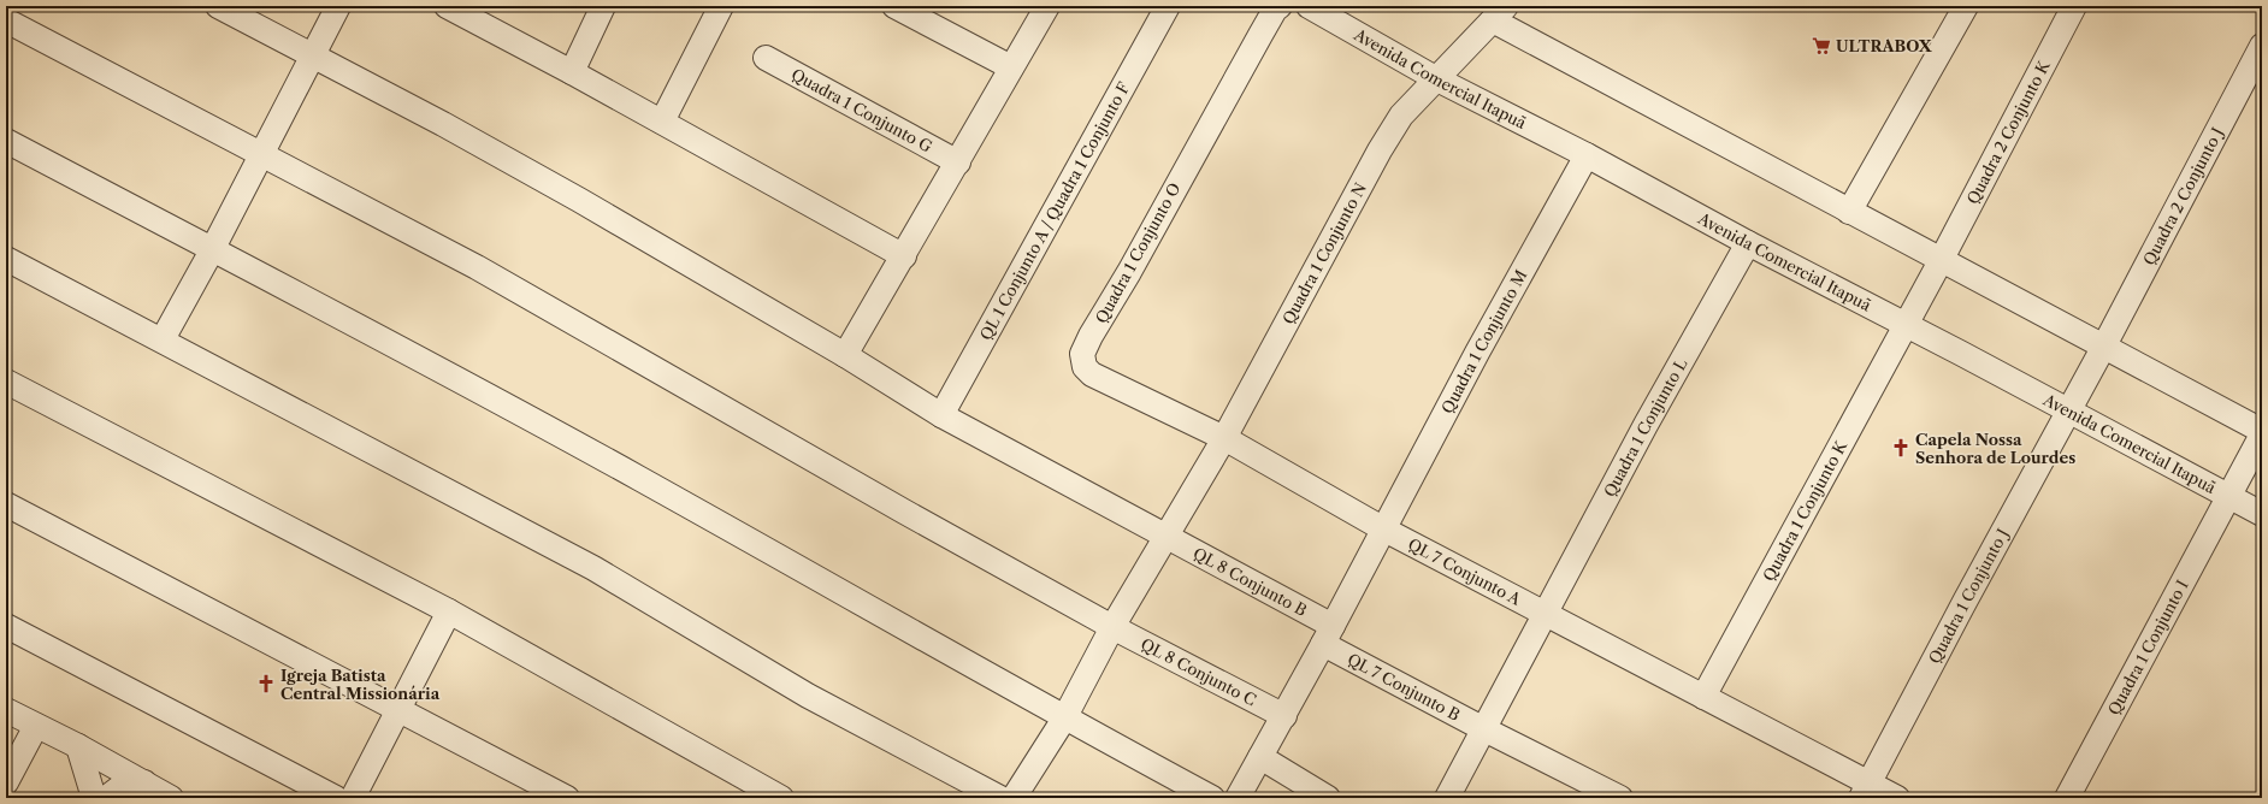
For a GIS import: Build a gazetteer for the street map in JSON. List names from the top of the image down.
{
  "streets": {
    "street": [
      "Avenida Comercial Itapuã",
      "Quadra 1 Conjunto G",
      "Quadra 2 Conjunto K",
      "Quadra 2 Conjunto J",
      "QL 1 Conjunto A / Quadra 1 Conjunto F",
      "Quadra 1 Conjunto O",
      "Quadra 1 Conjunto N",
      "Quadra 1 Conjunto M",
      "Quadra 1 Conjunto L",
      "Quadra 1 Conjunto K",
      "QL 7 Conjunto A",
      "QL 8 Conjunto B",
      "Quadra 1 Conjunto J",
      "Quadra 1 Conjunto I",
      "QL 8 Conjunto C",
      "QL 7 Conjunto B"
    ]
  },
  "crossings": [
    ["Avenida Comercial Itapuã", "Quadra 2 Conjunto K"],
    ["Avenida Comercial Itapuã", "Quadra 2 Conjunto J"],
    ["Avenida Comercial Itapuã", "Quadra 1 Conjunto N"],
    ["Avenida Comercial Itapuã", "Quadra 1 Conjunto M"],
    ["Avenida Comercial Itapuã", "Quadra 1 Conjunto L"],
    ["Avenida Comercial Itapuã", "Quadra 1 Conjunto K"],
    ["Avenida Comercial Itapuã", "Quadra 1 Conjunto J"],
    ["Avenida Comercial Itapuã", "Quadra 1 Conjunto I"],
    ["Quadra 2 Conjunto K", "Quadra 1 Conjunto K"],
    ["Quadra 2 Conjunto J", "Quadra 1 Conjunto J"],
    ["QL 1 Conjunto A / Quadra 1 Conjunto F", "QL 8 Conjunto B"],
    ["Quadra 1 Conjunto O", "Quadra 1 Conjunto N"],
    ["Quadra 1 Conjunto O", "QL 7 Conjunto A"],
    ["Quadra 1 Conjunto N", "QL 7 Conjunto A"],
    ["Quadra 1 Conjunto N", "QL 8 Conjunto B"],
    ["Quadra 1 Conjunto N", "QL 8 Conjunto C"],
    ["Quadra 1 Conjunto M", "QL 7 Conjunto A"],
    ["Quadra 1 Conjunto M", "QL 8 Conjunto B"],
    ["Quadra 1 Conjunto M", "QL 8 Conjunto C"],
    ["Quadra 1 Conjunto M", "QL 7 Conjunto B"],
    ["Quadra 1 Conjunto L", "QL 7 Conjunto A"],
    ["Quadra 1 Conjunto L", "QL 7 Conjunto B"],
    ["Quadra 1 Conjunto K", "QL 7 Conjunto A"],
    ["QL 7 Conjunto A", "Quadra 1 Conjunto J"],
    ["QL 8 Conjunto B", "QL 7 Conjunto B"]
  ],
  "places": {
    "supermarket": ["ULTRABOX"],
    "church": ["Capela Nossa Senhora de Lourdes", "Igreja Batista Central Missionária"]
  }
}
